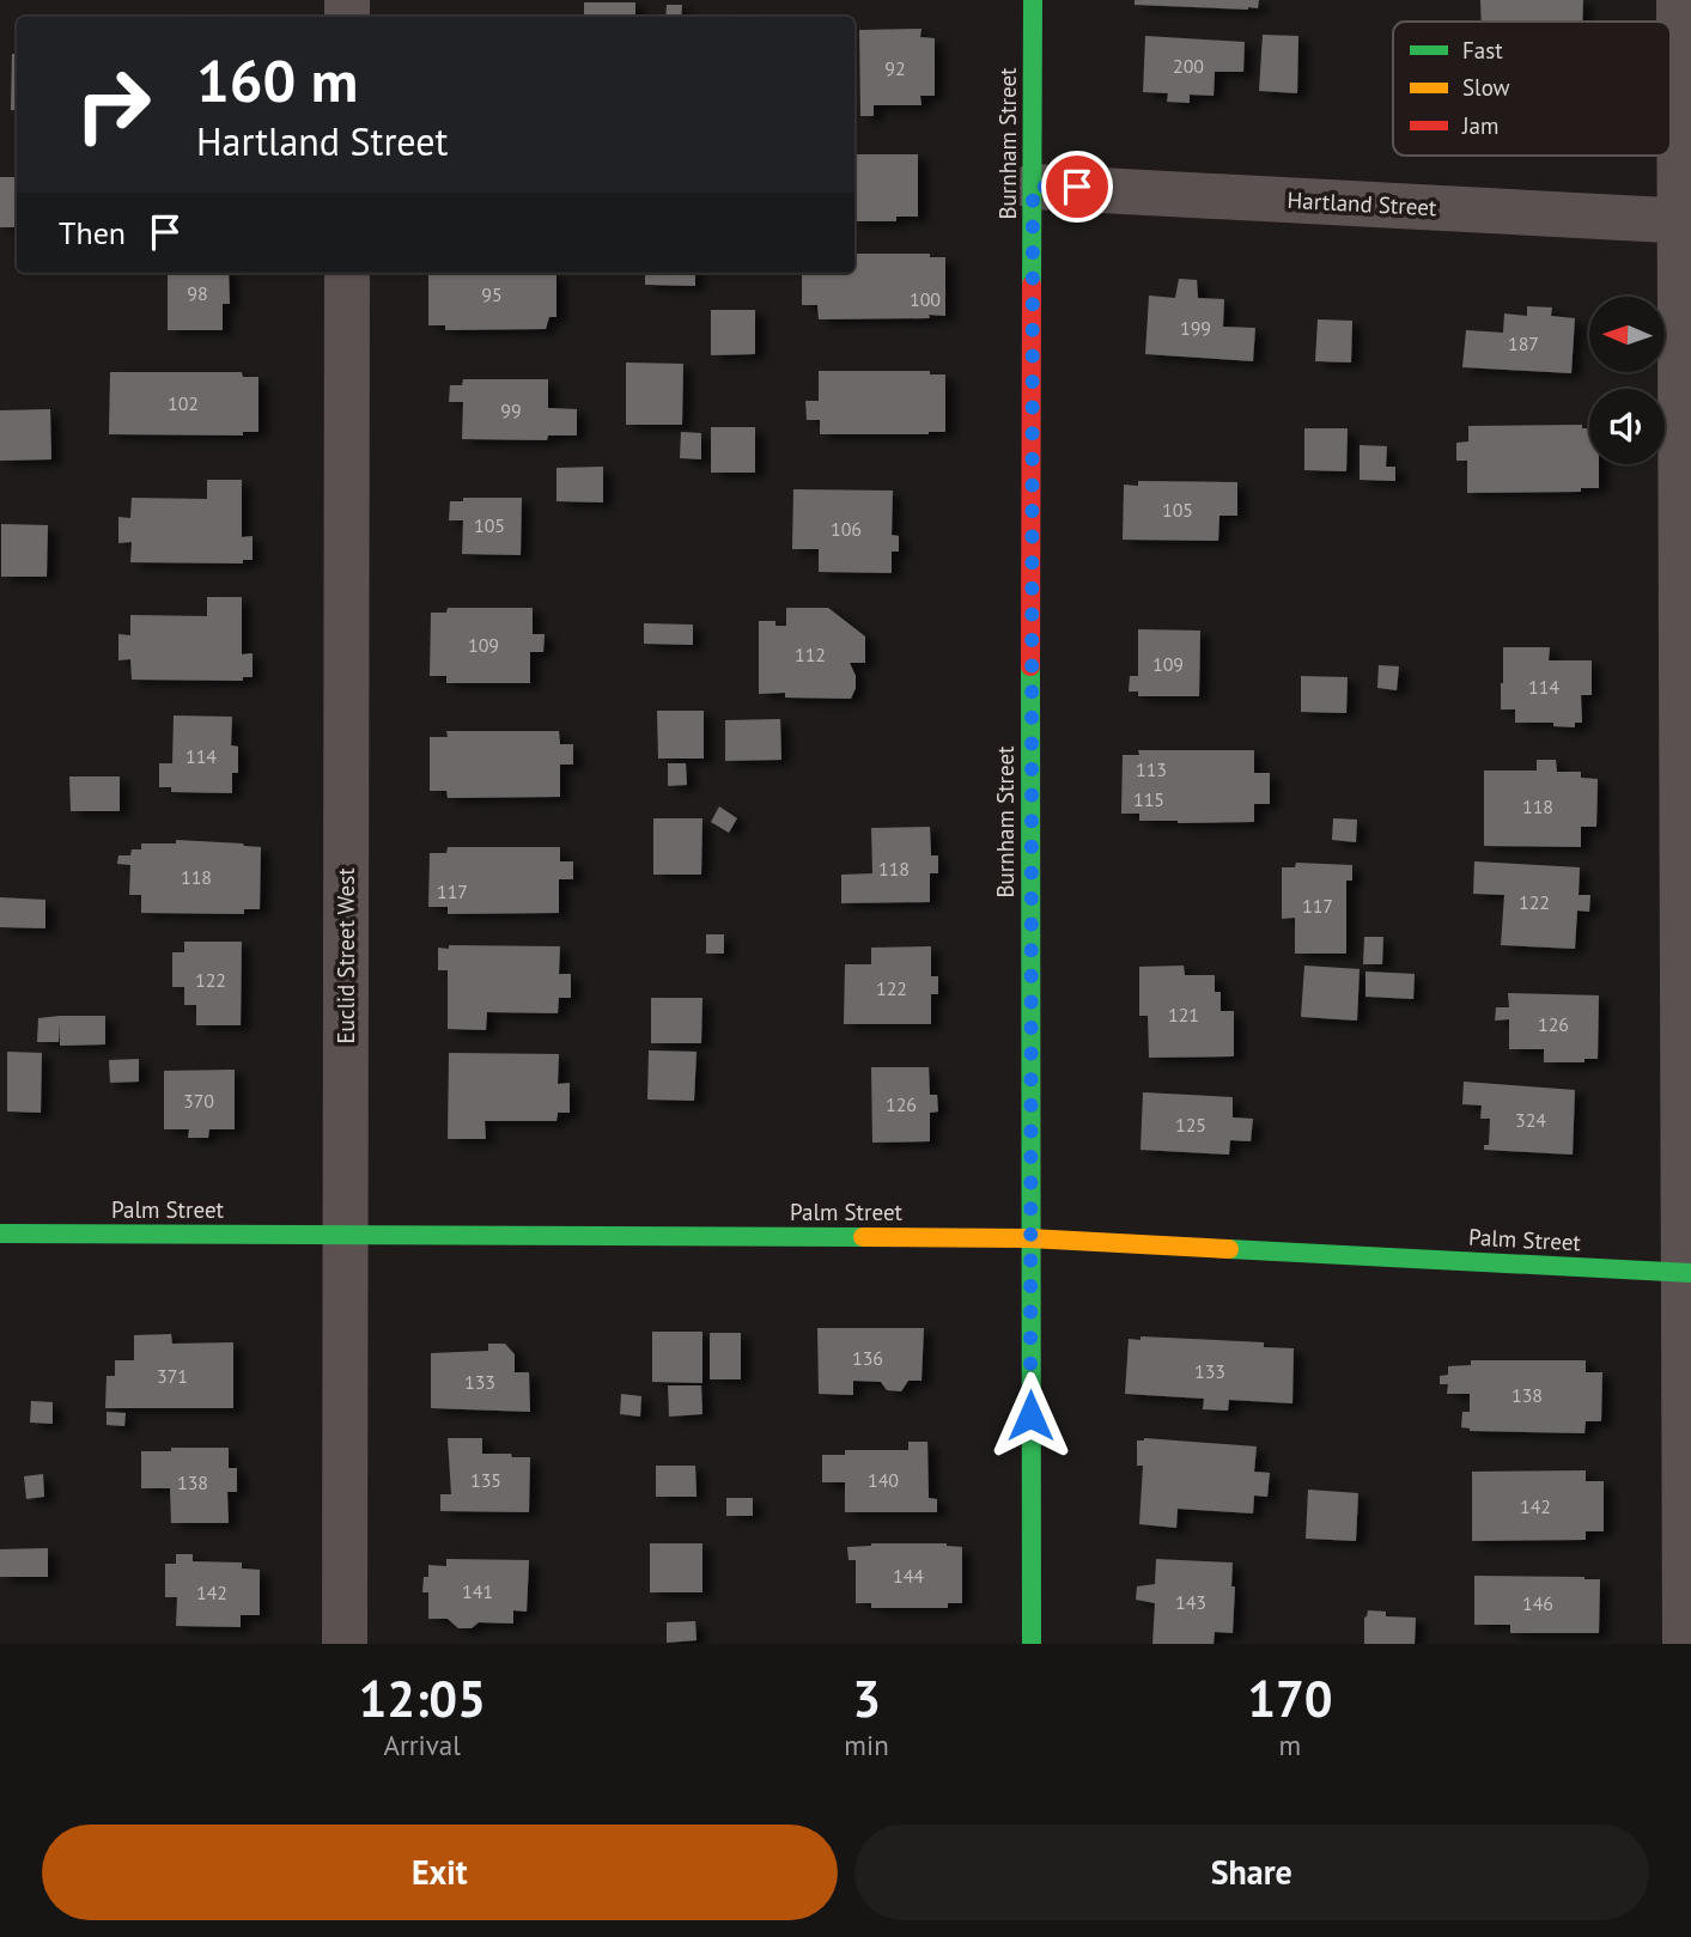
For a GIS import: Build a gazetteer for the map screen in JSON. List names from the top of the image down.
{
  "streets": {
    "street": [
      "Burnham Street",
      "Hartland Street",
      "Euclid Street West",
      "Palm Street"
    ]
  },
  "crossings": [
    ["Burnham Street", "Hartland Street"],
    ["Burnham Street", "Palm Street"],
    ["Euclid Street West", "Palm Street"]
  ],
  "house_numbers": [
    "200",
    "92",
    "98",
    "95",
    "100",
    "199",
    "187",
    "102",
    "99",
    "105",
    "105",
    "106",
    "109",
    "112",
    "109",
    "114",
    "114",
    "113",
    "115",
    "118",
    "118",
    "118",
    "117",
    "122",
    "117",
    "122",
    "122",
    "121",
    "126",
    "370",
    "126",
    "324",
    "125",
    "136",
    "133",
    "371",
    "133",
    "138",
    "135",
    "140",
    "138",
    "142",
    "144",
    "141",
    "142",
    "143",
    "146"
  ],
  "legend": ["Fast", "Slow", "Jam"],
  "north": "left",
  "page": {
    "turn": ["160 m", "Hartland Street"],
    "then": "Then",
    "eta": [
      "12:05",
      "Arrival",
      "3",
      "min",
      "170",
      "m"
    ],
    "buttons": ["Exit", "Share"]
  }
}
